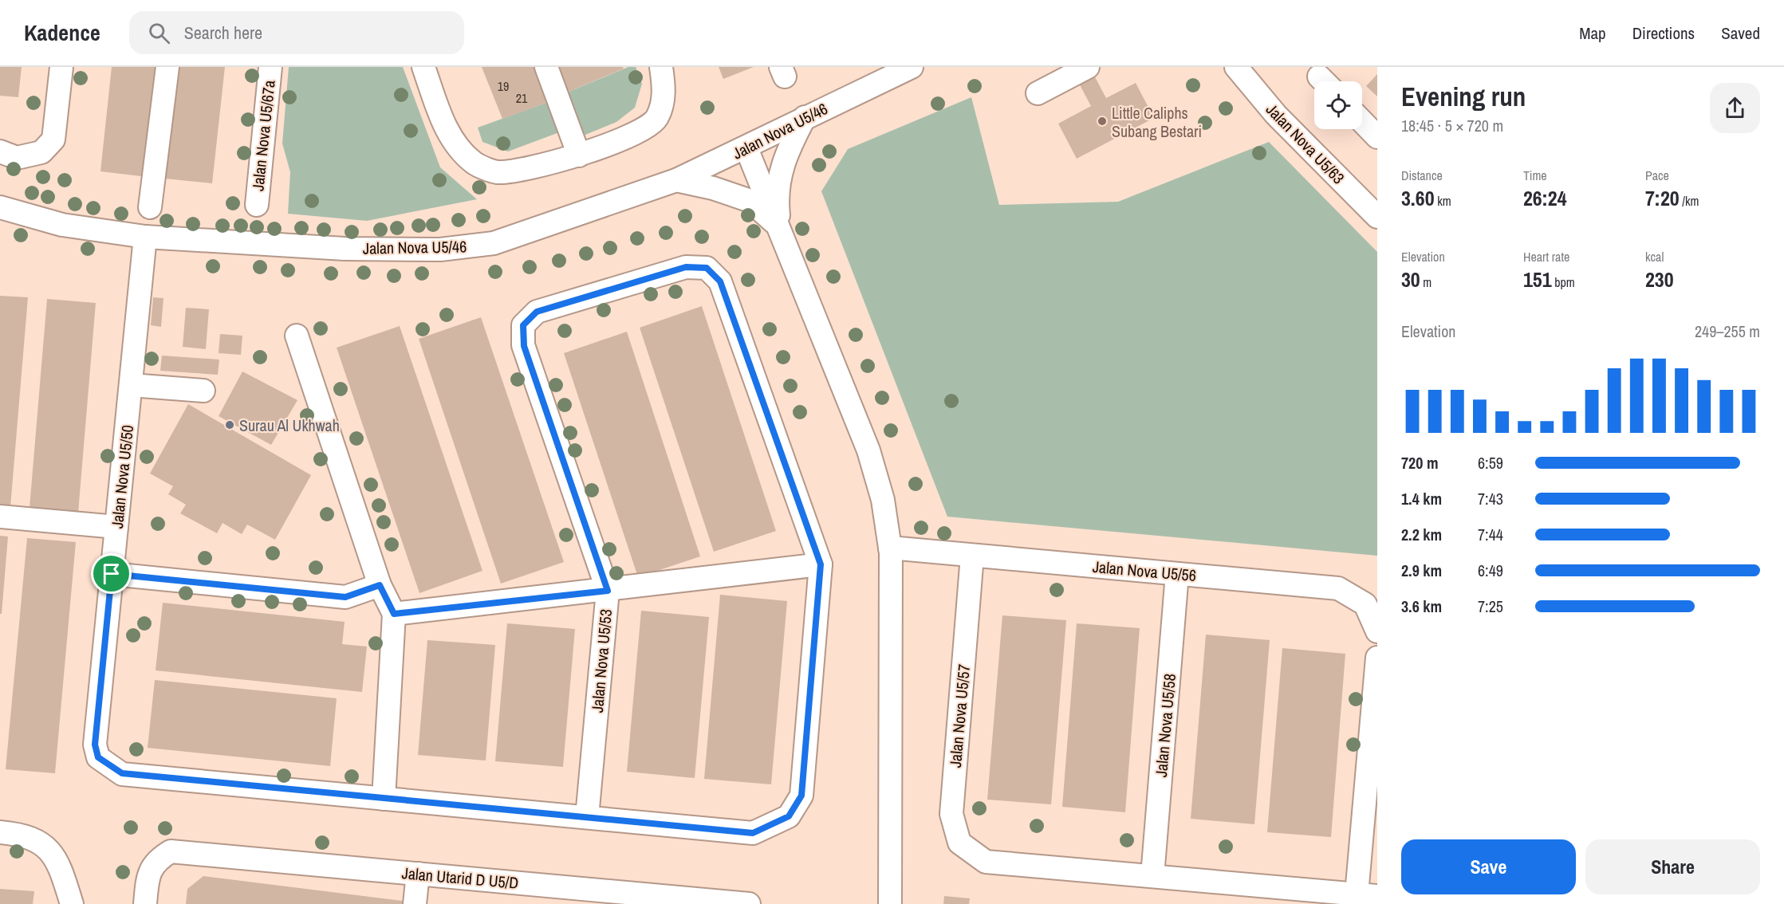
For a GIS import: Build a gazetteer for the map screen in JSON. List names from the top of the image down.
{
  "streets": {
    "street": [
      "Jalan Nova U5/46",
      "Jalan Nova U5/67a",
      "Jalan Nova U5/63",
      "Jalan Nova U5/50",
      "Jalan Nova U5/56",
      "Jalan Nova U5/53",
      "Jalan Nova U5/57",
      "Jalan Nova U5/58",
      "Jalan Utarid D U5/D"
    ]
  },
  "crossings": [
    ["Jalan Nova U5/46", "Jalan Nova U5/50"],
    ["Jalan Nova U5/56", "Jalan Nova U5/57"],
    ["Jalan Nova U5/56", "Jalan Nova U5/58"],
    ["Jalan Nova U5/57", "Jalan Nova U5/58"]
  ],
  "places": ["Little Caliphs Subang Bestari", "Surau Al Ukhwah"],
  "house_numbers": ["19", "21"],
  "page": {
    "header": "Kadence",
    "search": "Search here",
    "nav": ["Map", "Directions", "Saved"],
    "heading": ["Evening run", "18:45 · 5 × 720 m"],
    "stats": [
      ["Distance", "3.60 km"],
      ["Time", "26:24"],
      ["Pace", "7:20 /km"],
      ["Elevation", "30 m"],
      ["Heart rate", "151 bpm"],
      ["kcal", "230"]
    ],
    "chart": ["Elevation", "249–255 m"],
    "list": [
      {
        "name": "720 m",
        "note": "6:59"
      },
      {
        "name": "1.4 km",
        "note": "7:43"
      },
      {
        "name": "2.2 km",
        "note": "7:44"
      },
      {
        "name": "2.9 km",
        "note": "6:49"
      },
      {
        "name": "3.6 km",
        "note": "7:25"
      }
    ],
    "buttons": ["Save", "Share"]
  }
}
